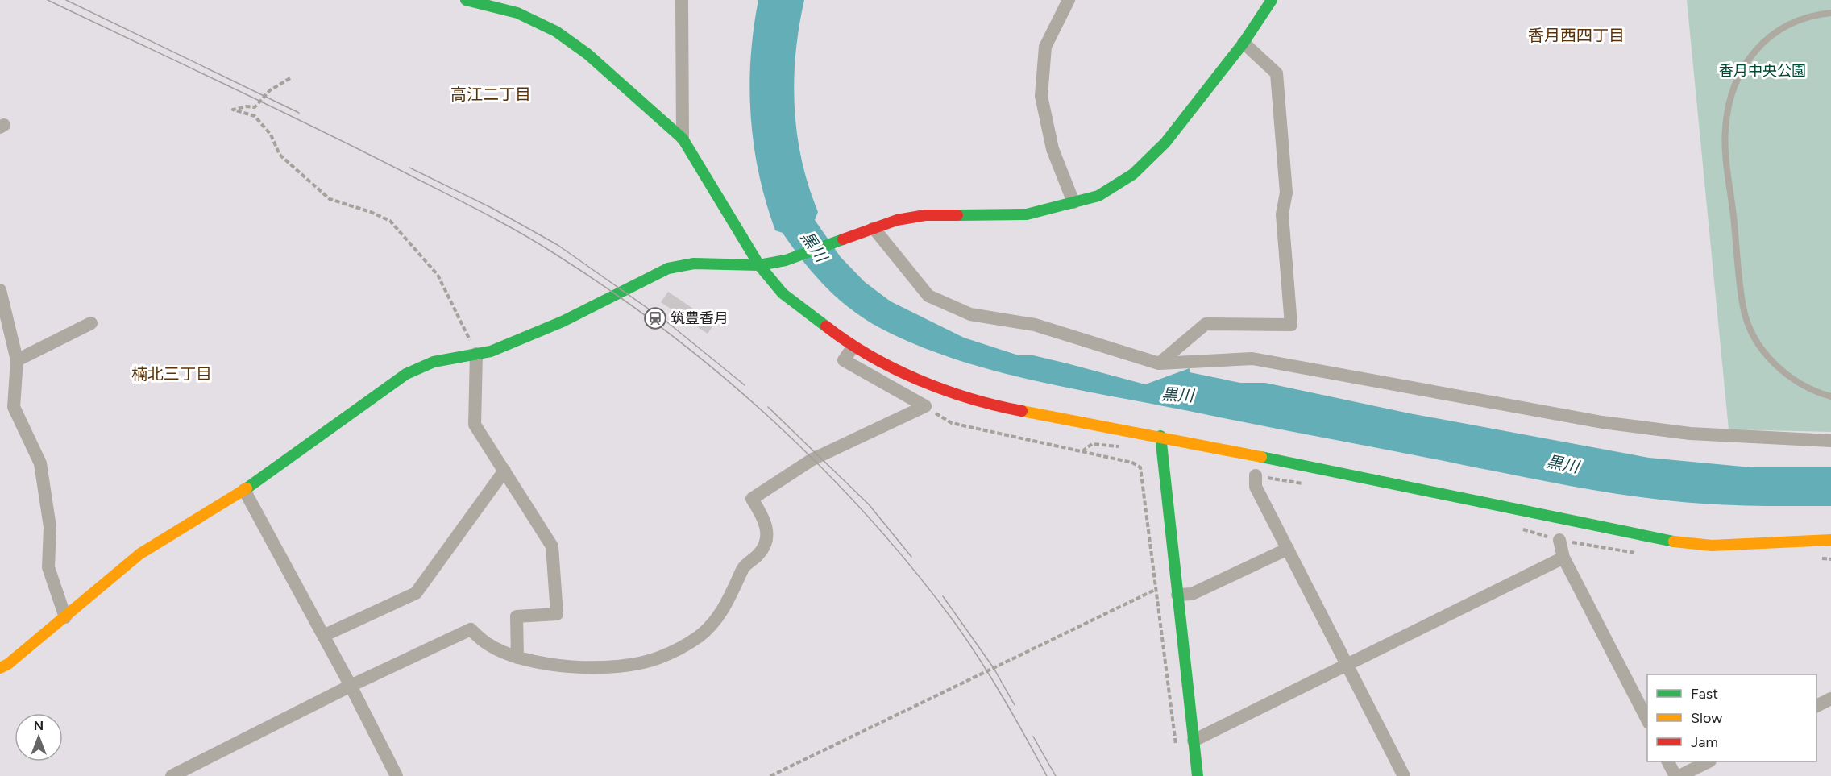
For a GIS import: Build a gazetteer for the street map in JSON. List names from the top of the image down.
{
  "districts": ["香月西四丁目", "高江二丁目", "楠北三丁目"],
  "water": ["黒川"],
  "parks": ["香月中央公園"],
  "places": {
    "station": ["筑豊香月"]
  },
  "legend": ["Fast", "Slow", "Jam"],
  "north": "top"
}
